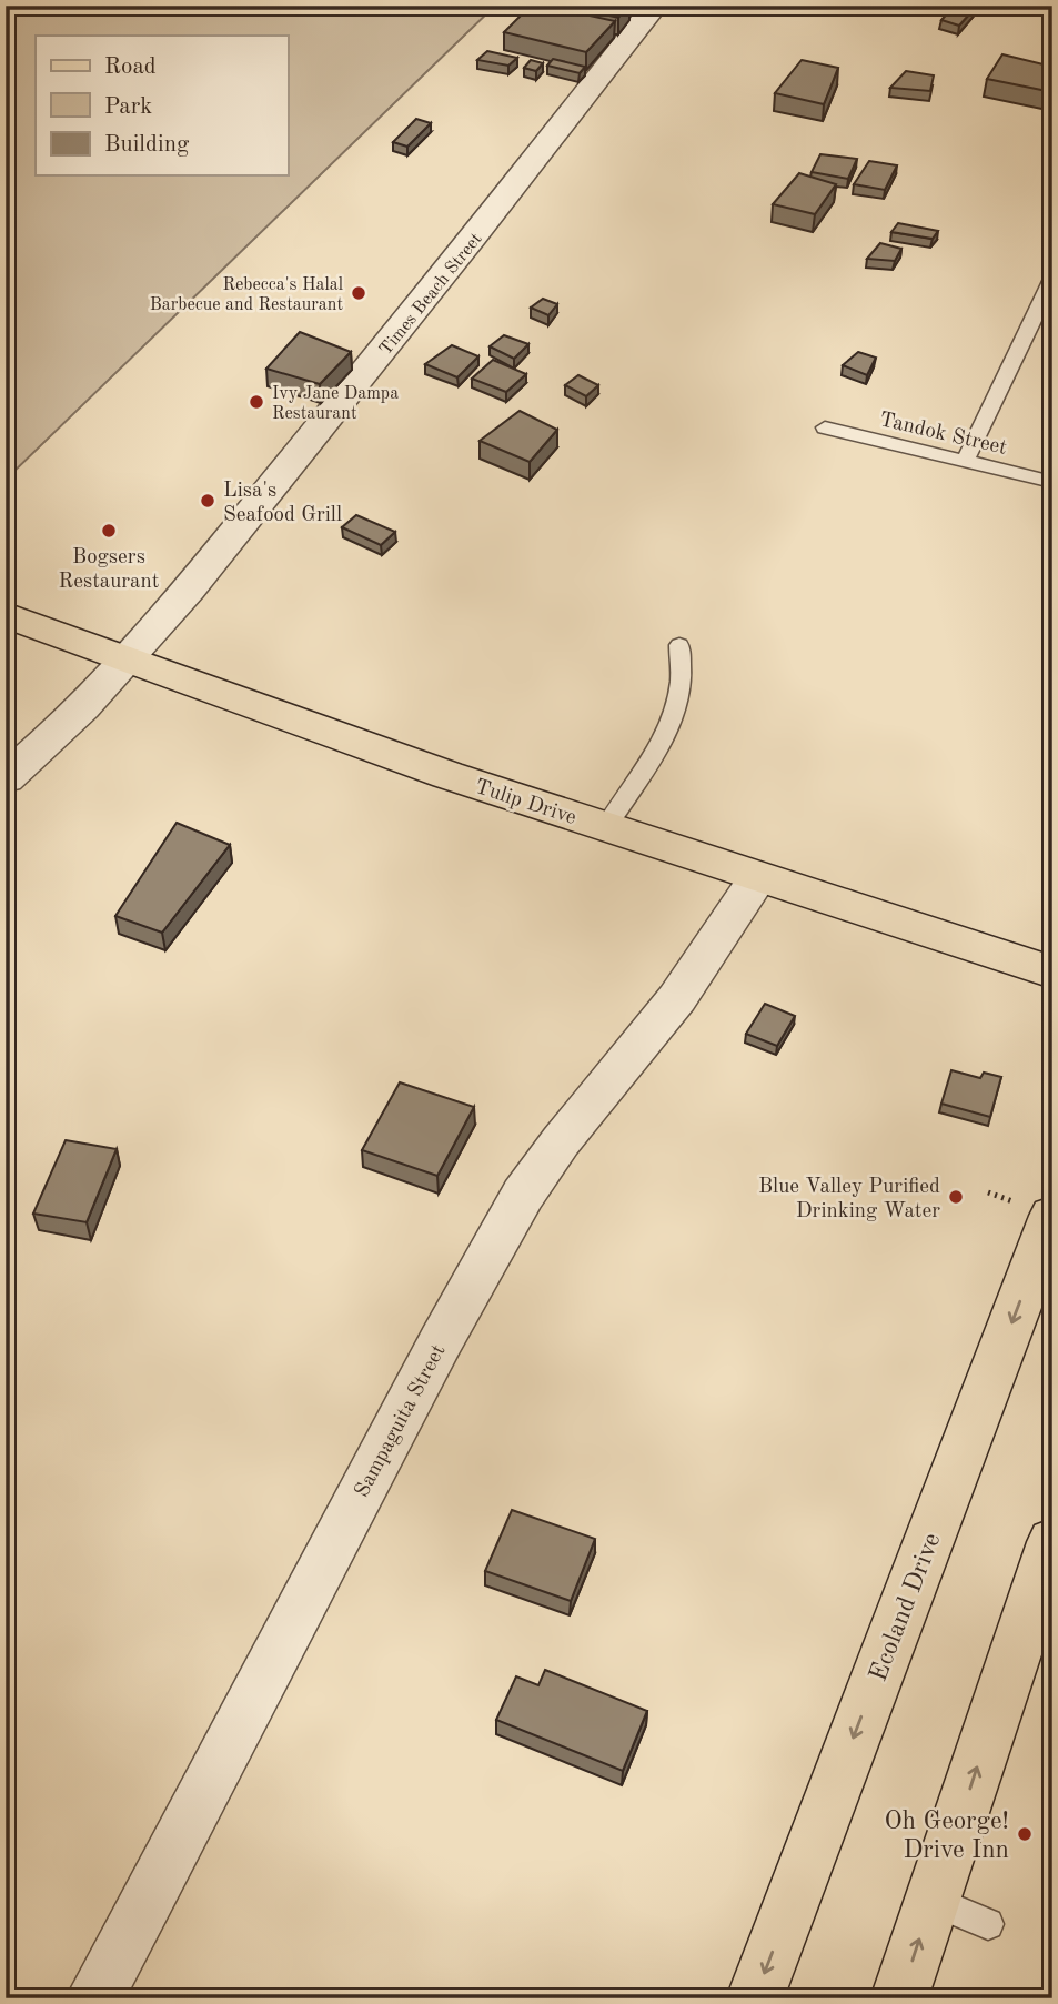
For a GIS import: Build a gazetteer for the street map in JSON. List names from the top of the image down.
{
  "streets": {
    "main road": ["Tulip Drive", "Ecoland Drive"],
    "street": ["Times Beach Street", "Sampaguita Street"],
    "lane": ["Tandok Street"]
  },
  "crossings": [
    ["Times Beach Street", "Tulip Drive"],
    ["Tulip Drive", "Sampaguita Street"]
  ],
  "places": [
    "Rebecca's Halal Barbecue and Restaurant",
    "Ivy Jane Dampa Restaurant",
    "Lisa's Seafood Grill",
    "Bogsers Restaurant",
    "Blue Valley Purified Drinking Water",
    "Oh George! Drive Inn"
  ],
  "legend": ["Road", "Park", "Building"]
}
